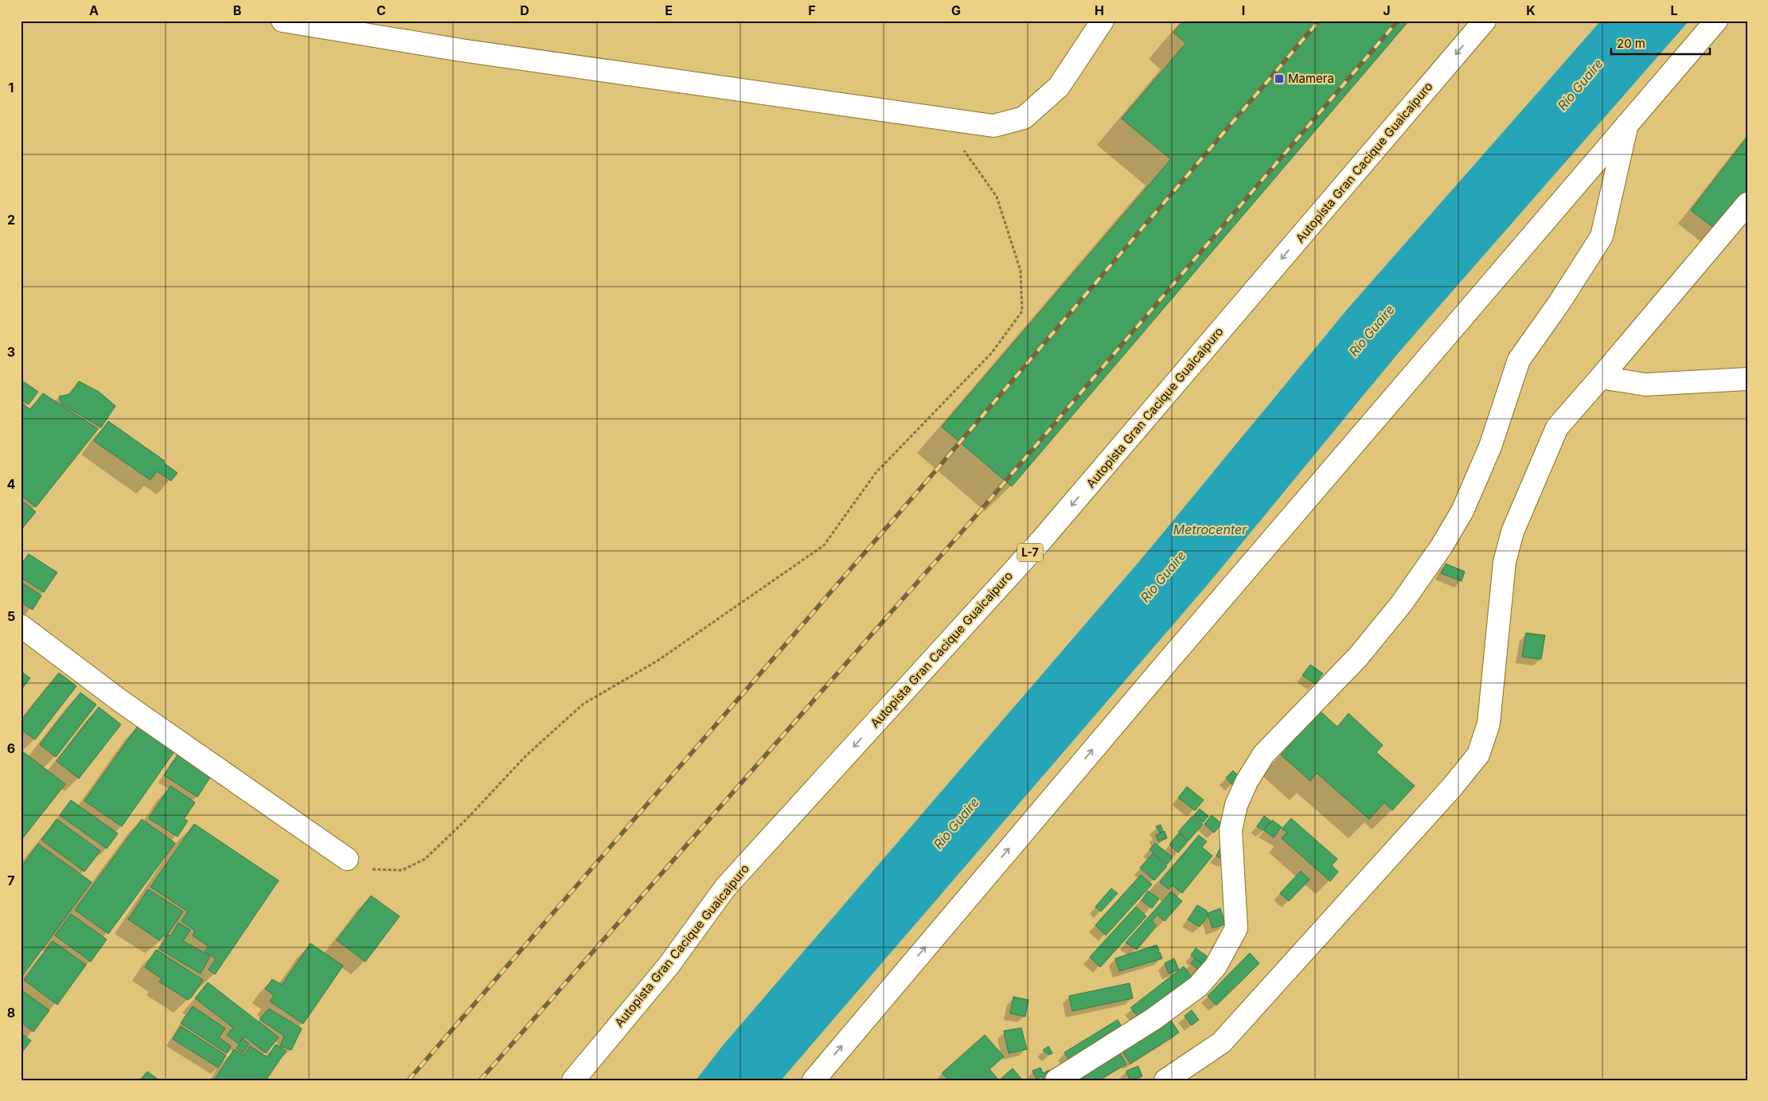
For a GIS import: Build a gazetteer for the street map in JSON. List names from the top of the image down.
{
  "streets": {
    "main road": ["Autopista Gran Cacique Guaicaipuro", "L-7"]
  },
  "water": ["Río Guaire", "Metrocenter"],
  "places": {
    "transit": ["Mamera"]
  },
  "scale_bar": "20 m",
  "grid": {
    "columns": [
      "A",
      "B",
      "C",
      "D",
      "E",
      "F",
      "G",
      "H",
      "I",
      "J",
      "K",
      "L"
    ],
    "rows": [
      "1",
      "2",
      "3",
      "4",
      "5",
      "6",
      "7",
      "8"
    ]
  }
}
